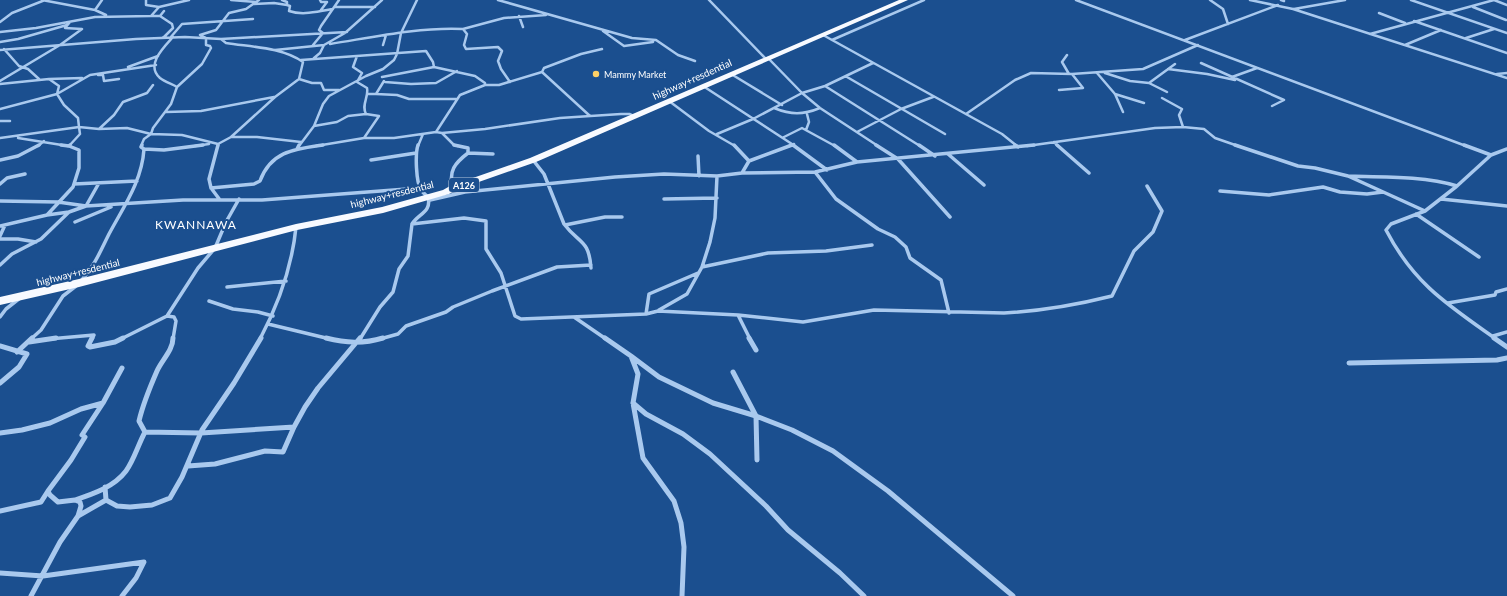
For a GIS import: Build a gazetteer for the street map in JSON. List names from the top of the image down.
{
  "streets": {
    "highway": ["highway+resdential", "A126"]
  },
  "districts": ["KWANNAWA"],
  "places": ["Mammy Market"]
}
